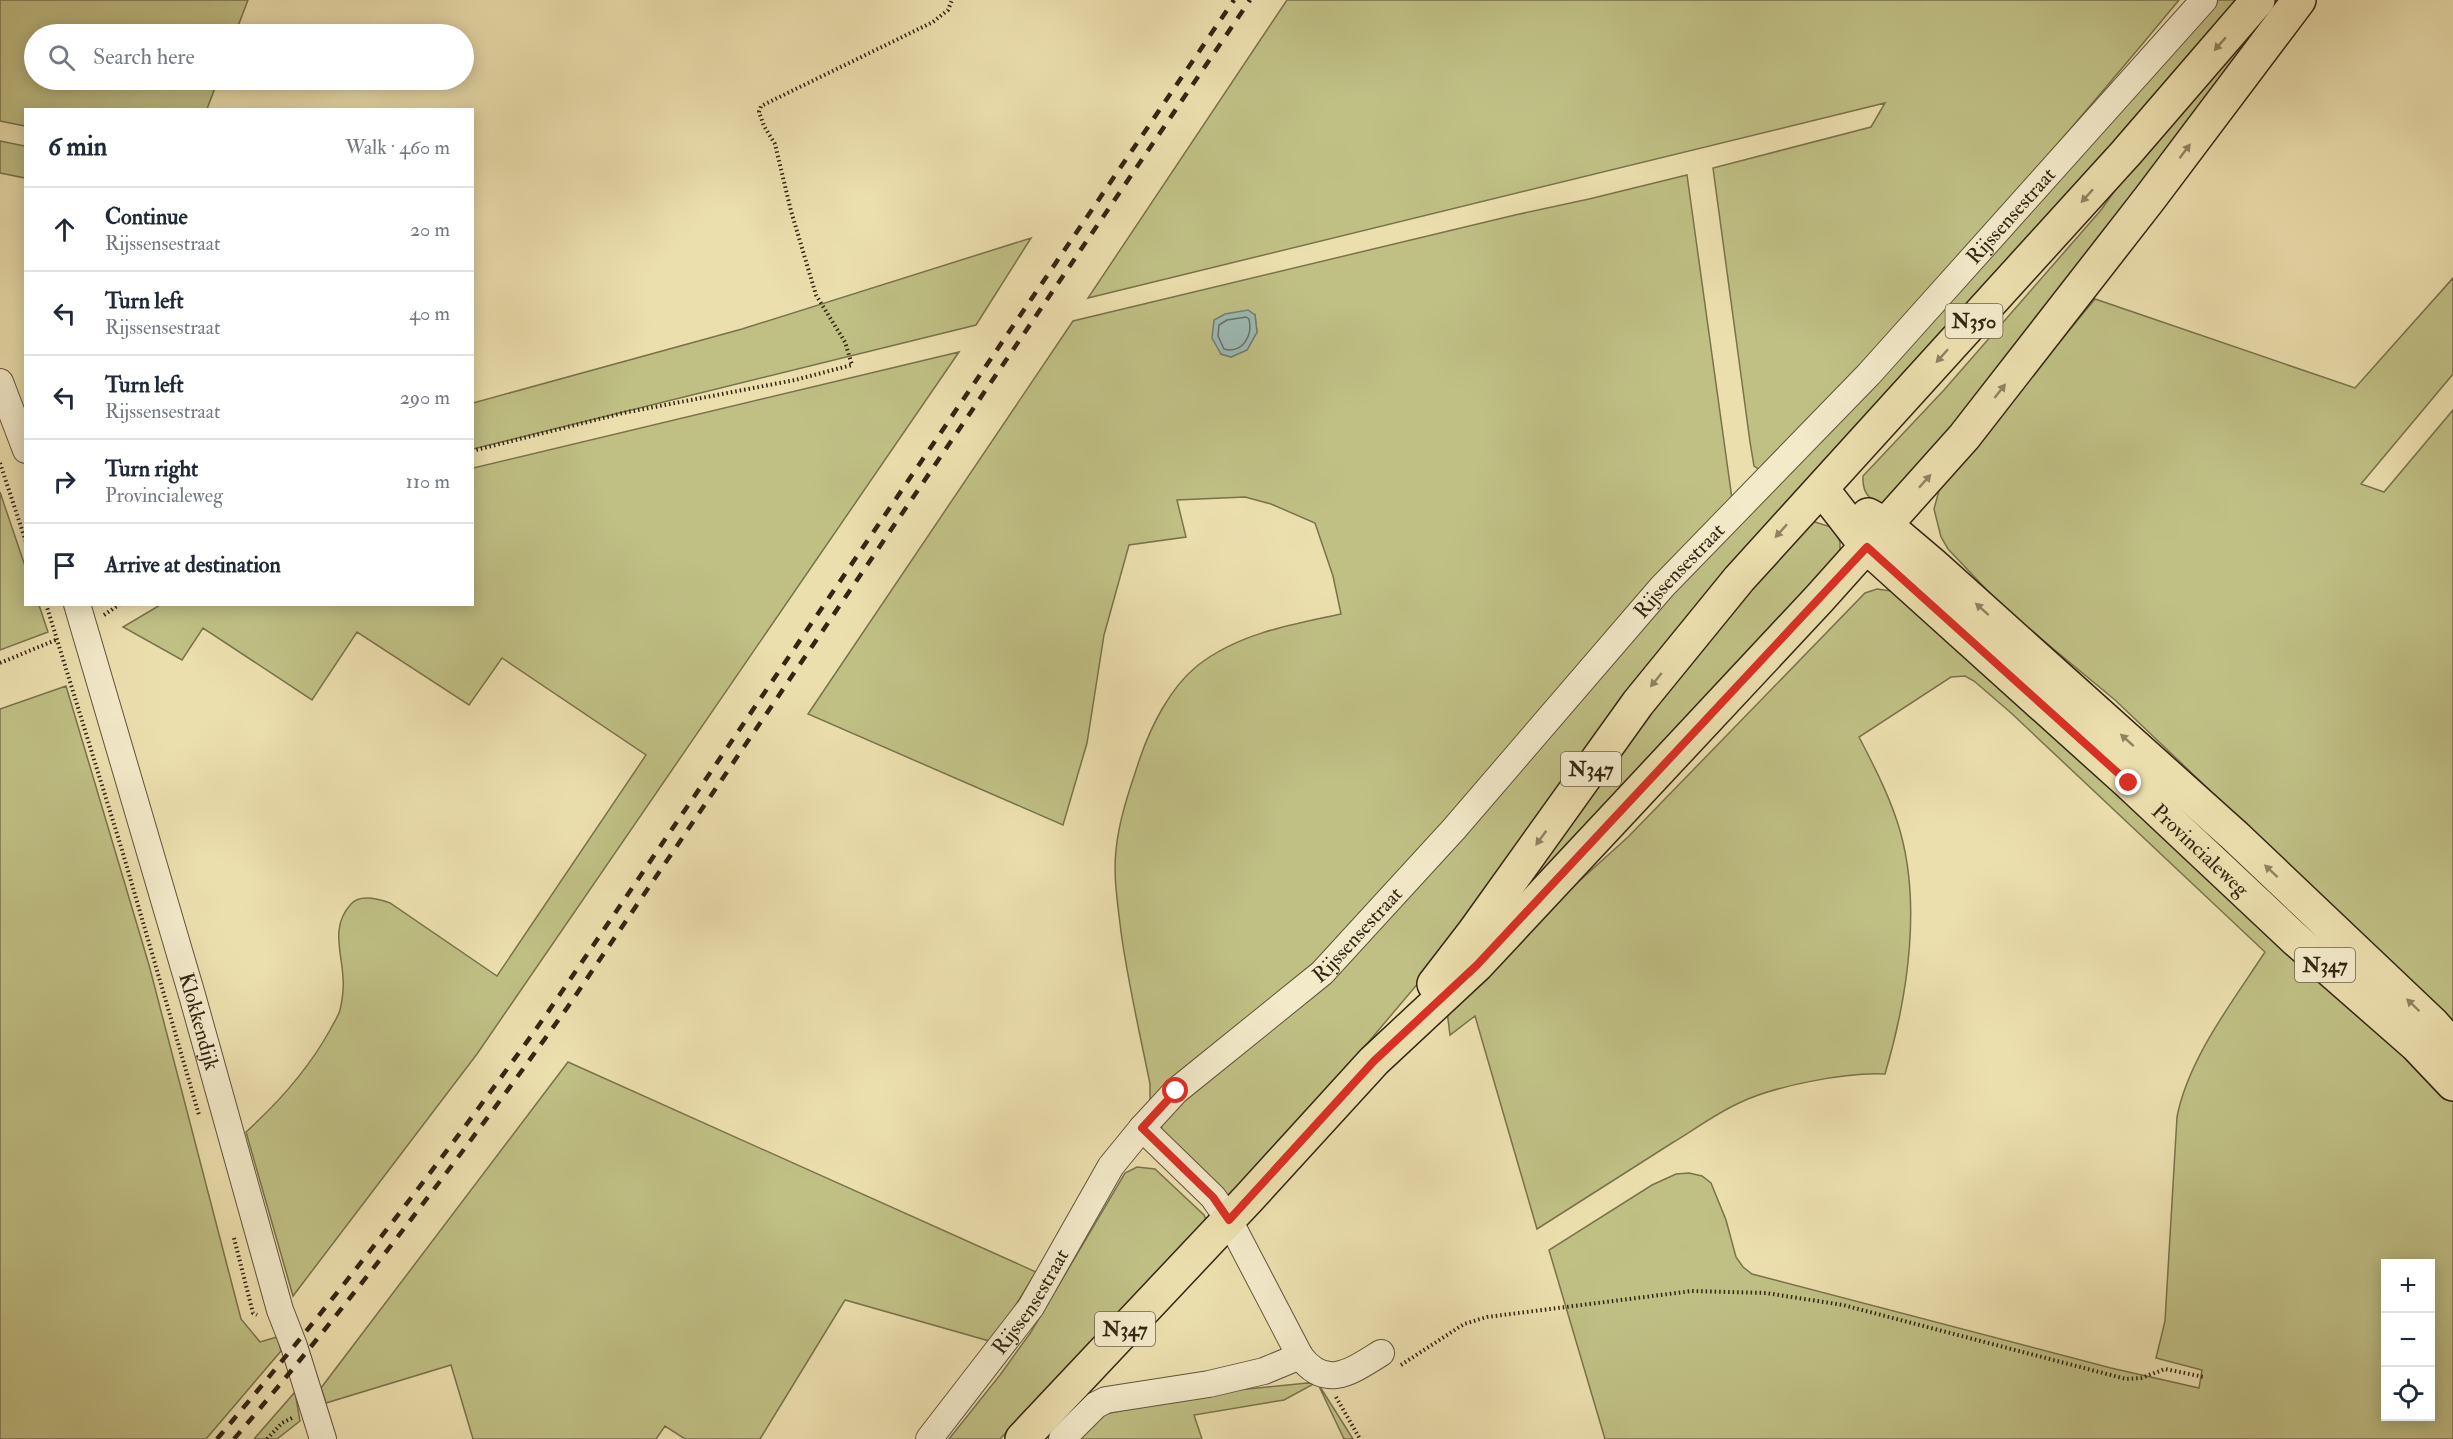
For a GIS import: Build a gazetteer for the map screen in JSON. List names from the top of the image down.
{
  "streets": {
    "main road": [
      "Rijssensestraat",
      "N350",
      "N347",
      "Provincialeweg"
    ],
    "street": ["Klokkendijk"]
  },
  "crossings": [
    ["Rijssensestraat", "N347"],
    ["Rijssensestraat", "Provincialeweg"],
    ["N347", "Provincialeweg"]
  ],
  "page": {
    "search": "Search here",
    "heading": ["6 min", "Walk · 460 m"],
    "list": [
      ["Continue", "Rijssensestraat", "20 m"],
      ["Turn left", "Rijssensestraat", "40 m"],
      ["Turn left", "Rijssensestraat", "290 m"],
      ["Turn right", "Provincialeweg", "110 m"],
      "Arrive at destination"
    ],
    "map_buttons": ["+", "−"]
  }
}
